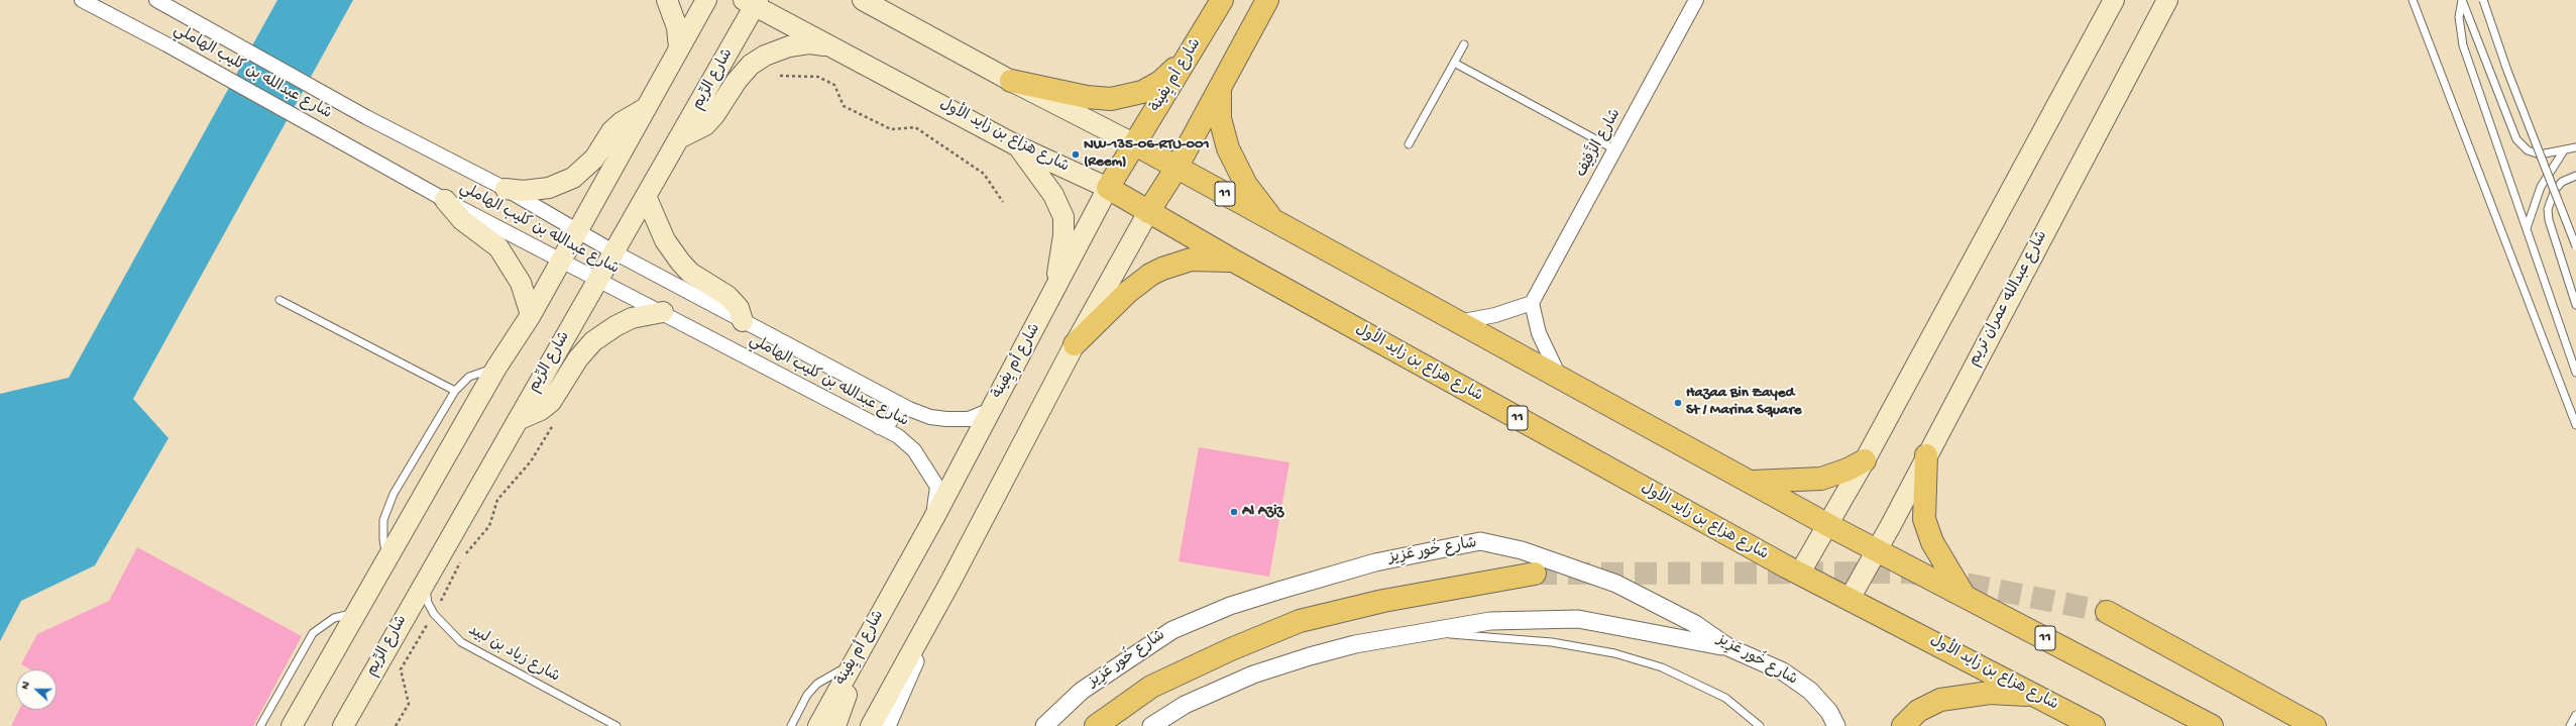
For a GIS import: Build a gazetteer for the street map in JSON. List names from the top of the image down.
{
  "streets": {
    "main road": [
      "شارع أم يِفينة",
      "شارع الرِّيم",
      "شارع هزاع بن زايد الأول",
      "11",
      "شارع عبدالله عمران تريم"
    ],
    "street": ["شارع عبدالله بن كليب الهاملي", "شارع الزَّفِيْف", "شارع خُور عَزِيز"],
    "lane": ["شارع زياد بن لبيد"]
  },
  "crossings": [
    ["شارع عبدالله بن كليب الهاملي", "شارع أم يِفينة"],
    ["شارع عبدالله بن كليب الهاملي", "شارع الرِّيم"],
    ["شارع أم يِفينة", "شارع هزاع بن زايد الأول"],
    ["شارع أم يِفينة", "11"],
    ["شارع الرِّيم", "شارع هزاع بن زايد الأول"],
    ["شارع الرِّيم", "شارع زياد بن لبيد"],
    ["شارع هزاع بن زايد الأول", "شارع عبدالله عمران تريم"],
    ["11", "شارع عبدالله عمران تريم"]
  ],
  "places": ["NW-135-06-RTU-001 (Reem)", "Hazaa Bin Zayed St / Marina Square", "Al Aziz"],
  "north": "left"
}
